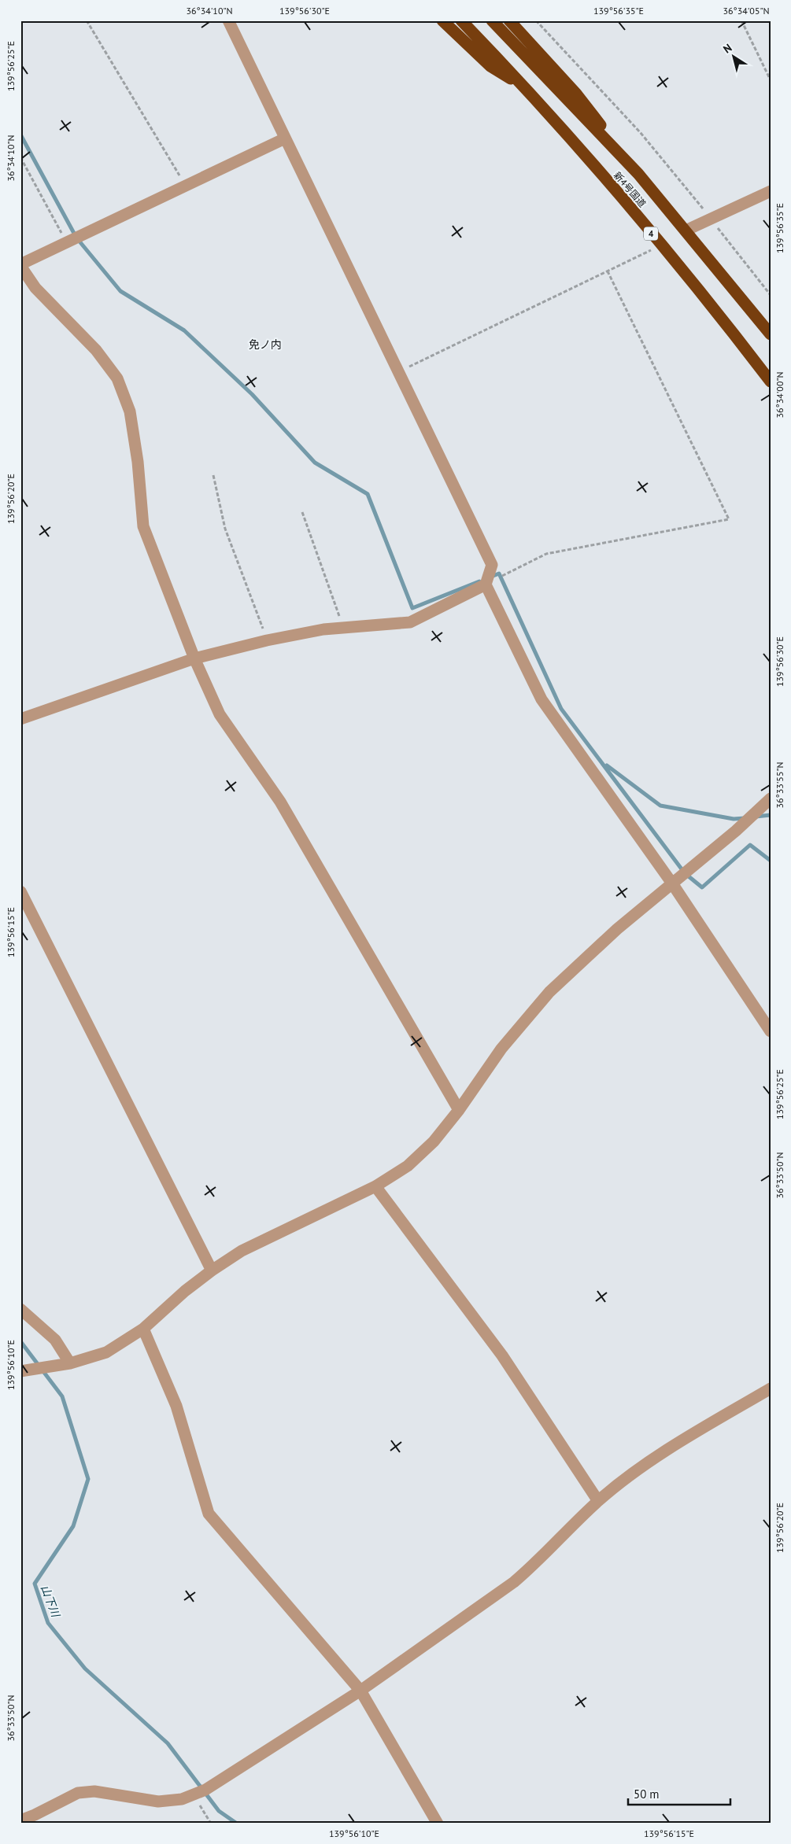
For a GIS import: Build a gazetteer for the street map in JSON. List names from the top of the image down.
{
  "streets": {
    "highway": ["新4号国道", "4"]
  },
  "districts": ["免ノ内"],
  "water": ["山下川"],
  "scale_bar": "50 m",
  "north": "top left",
  "coordinates": [
    "36°34'10\"N",
    "139°56'30\"E",
    "139°56'35\"E",
    "36°34'05\"N",
    "139°56'25\"E",
    "36°34'00\"N",
    "139°56'20\"E",
    "36°33'55\"N",
    "139°56'15\"E",
    "36°33'50\"N",
    "139°56'10\"E"
  ]
}
